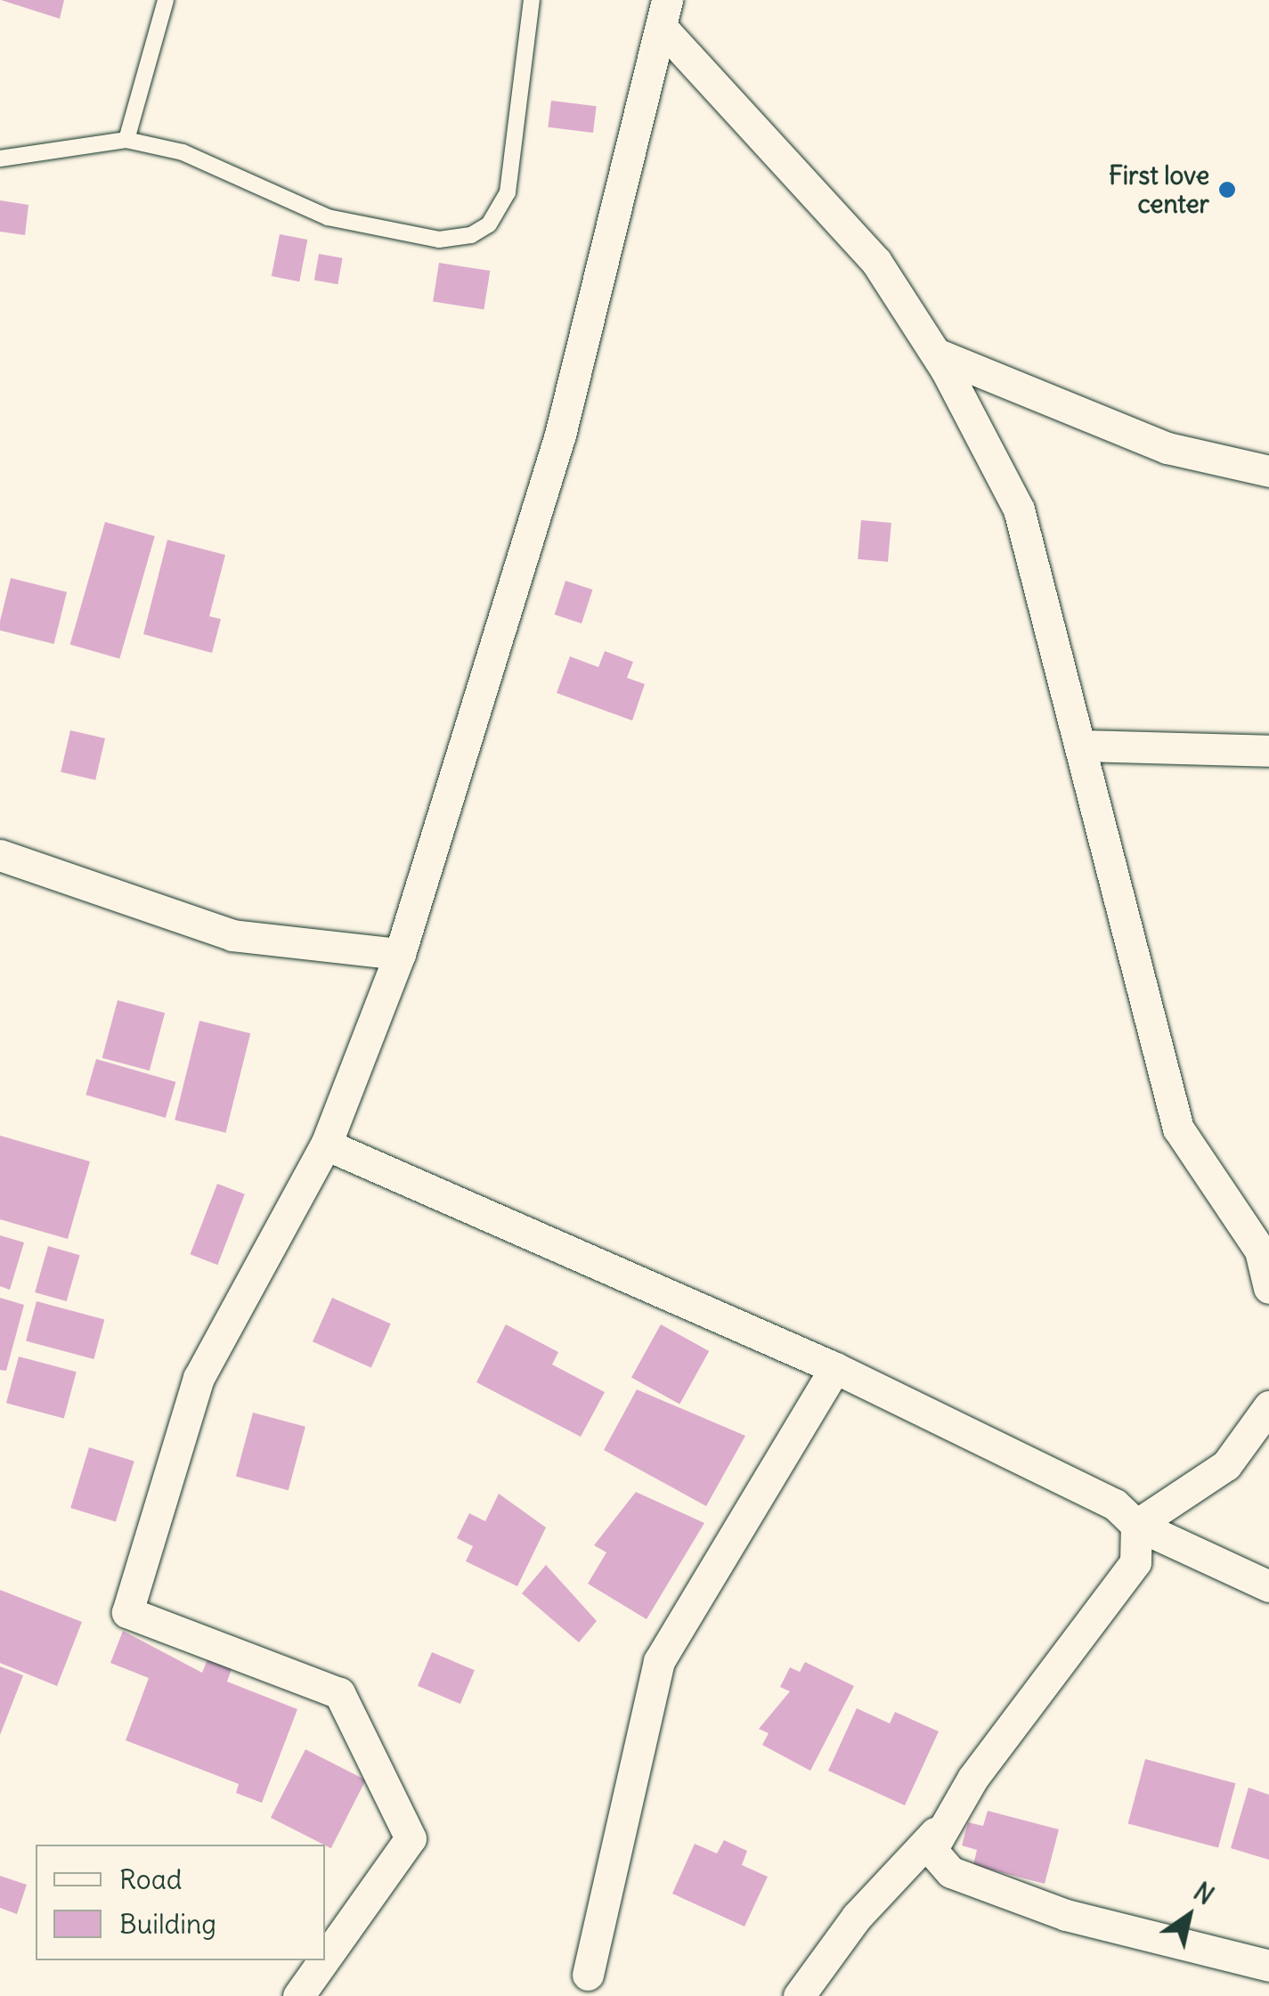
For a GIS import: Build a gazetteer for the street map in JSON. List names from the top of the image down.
{
  "places": ["First love center"],
  "legend": ["Road", "Building"],
  "north": "top right"
}
